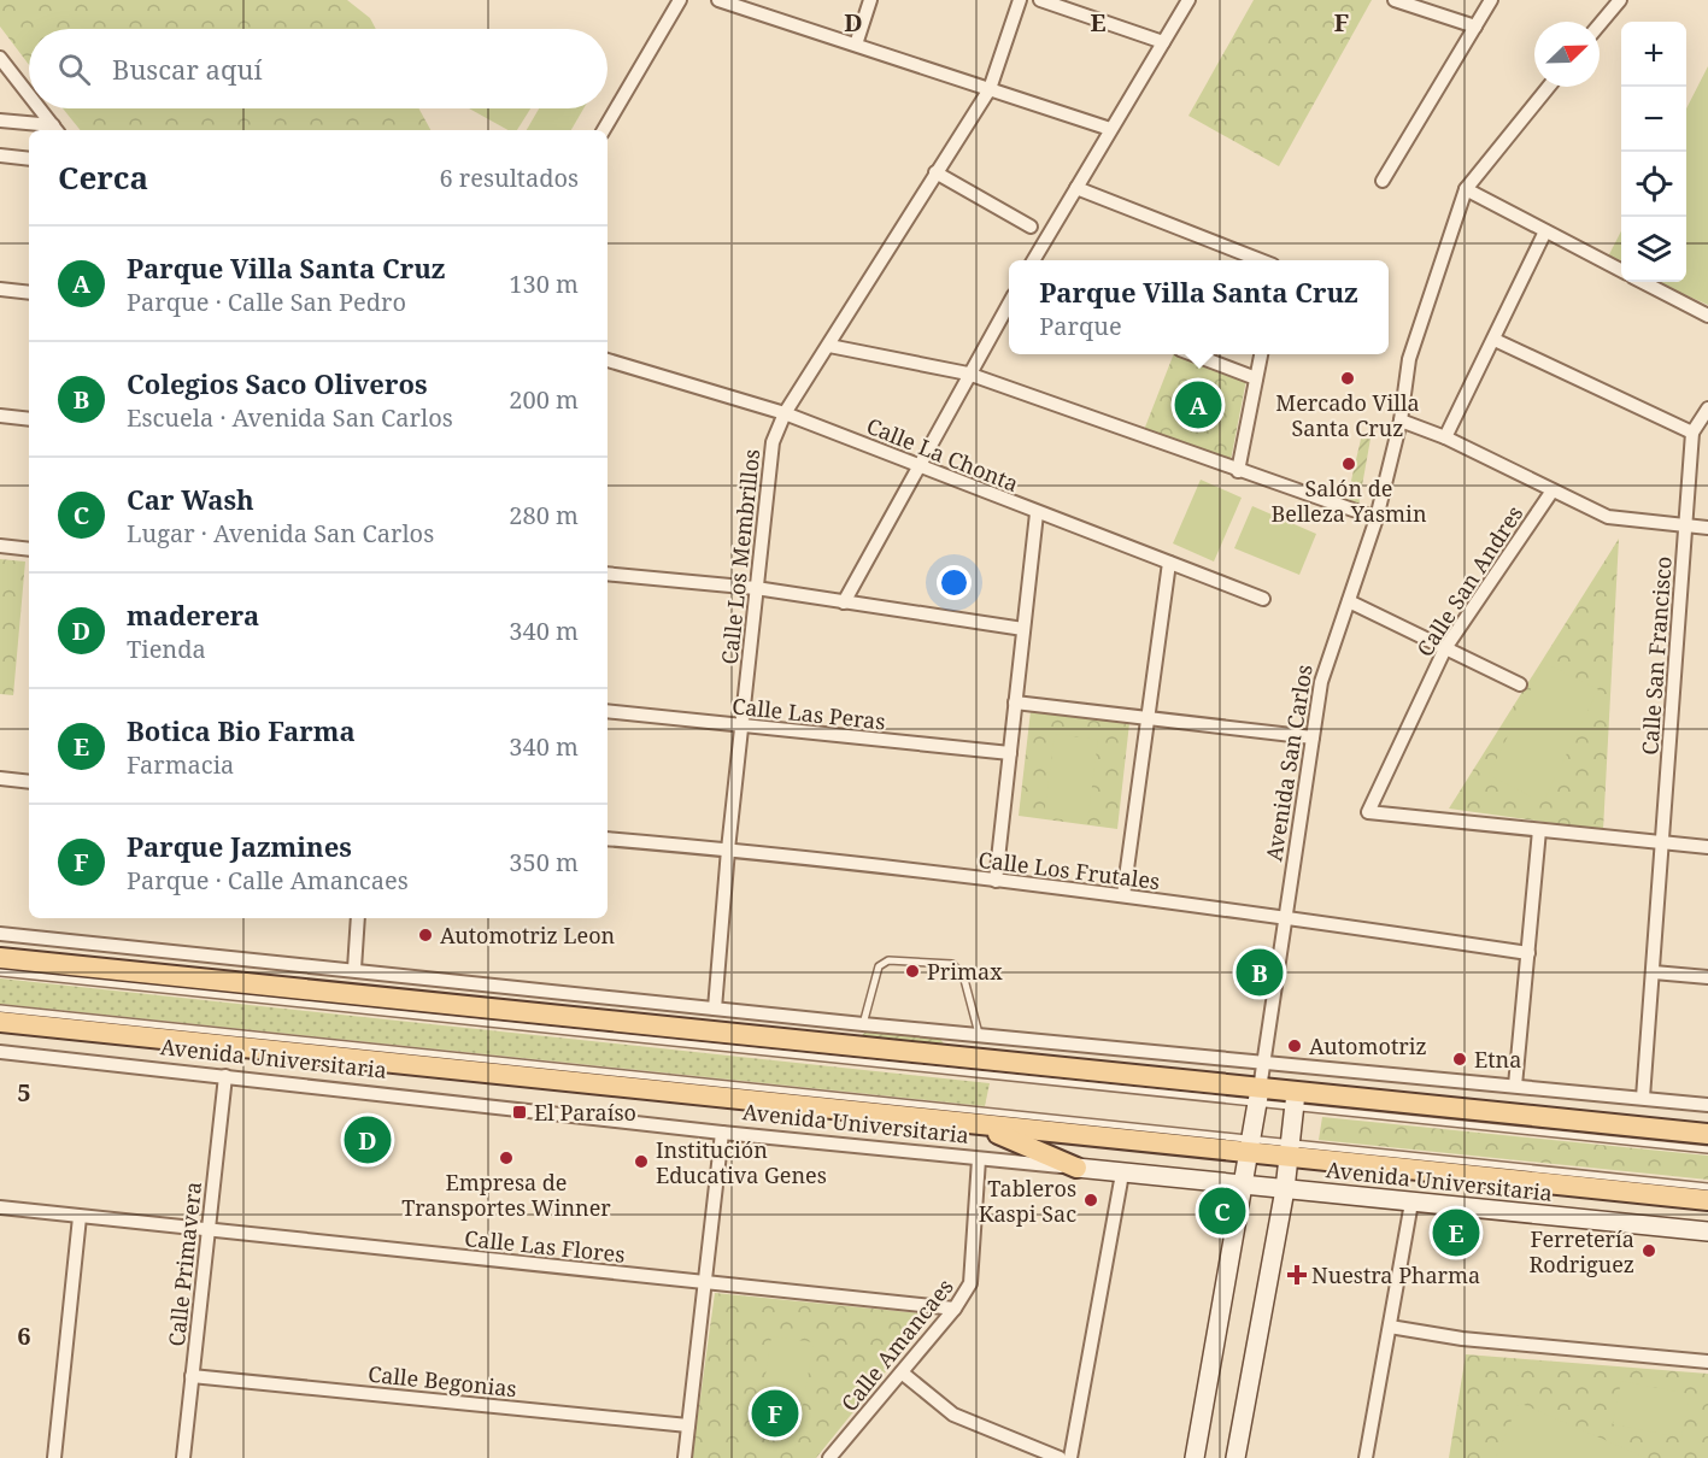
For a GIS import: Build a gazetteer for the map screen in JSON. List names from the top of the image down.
{
  "streets": {
    "main road": ["Avenida Universitaria"],
    "street": [
      "Calle La Chonta",
      "Calle Los Membrillos",
      "Calle San Andres",
      "Calle San Francisco",
      "Calle Las Peras",
      "Avenida San Carlos",
      "Calle Los Frutales",
      "Calle Las Flores",
      "Calle Primavera",
      "Calle Amancaes",
      "Calle Begonias"
    ]
  },
  "crossings": [
    ["Calle La Chonta", "Calle Los Membrillos"],
    ["Calle Los Membrillos", "Calle Las Peras"],
    ["Calle Los Membrillos", "Calle Los Frutales"],
    ["Avenida San Carlos", "Calle Los Frutales"],
    ["Avenida San Carlos", "Avenida Universitaria"],
    ["Avenida Universitaria", "Calle Primavera"],
    ["Avenida Universitaria", "Calle Amancaes"],
    ["Calle Las Flores", "Calle Primavera"],
    ["Calle Las Flores", "Calle Amancaes"],
    ["Calle Primavera", "Calle Begonias"]
  ],
  "places": {
    "other": [
      "Mercado Villa Santa Cruz",
      "Salón de Belleza Yasmin",
      "Automotriz Leon",
      "Primax",
      "Automotriz",
      "Etna",
      "Empresa de Transportes Winner",
      "Institución Educativa Genes",
      "Tableros Kaspi Sac",
      "Ferretería Rodriguez"
    ],
    "transit": ["El Paraíso"],
    "health": ["Nuestra Pharma"]
  },
  "north": "top right",
  "page": {
    "map_buttons": ["+", "−"],
    "search": "Buscar aquí",
    "heading": ["Cerca", "6 resultados"],
    "list": [
      {
        "mark": "A",
        "name": "Parque Villa Santa Cruz",
        "note": "Parque · Calle San Pedro",
        "value": "130 m"
      },
      {
        "mark": "B",
        "name": "Colegios Saco Oliveros",
        "note": "Escuela · Avenida San Carlos",
        "value": "200 m"
      },
      {
        "mark": "C",
        "name": "Car Wash",
        "note": "Lugar · Avenida San Carlos",
        "value": "280 m"
      },
      {
        "mark": "D",
        "name": "maderera",
        "note": "Tienda",
        "value": "340 m"
      },
      {
        "mark": "E",
        "name": "Botica Bio Farma",
        "note": "Farmacia",
        "value": "340 m"
      },
      {
        "mark": "F",
        "name": "Parque Jazmines",
        "note": "Parque · Calle Amancaes",
        "value": "350 m"
      }
    ],
    "popup": ["Parque Villa Santa Cruz", "Parque"],
    "pins": [
      "A",
      "B",
      "D",
      "C",
      "E",
      "F"
    ]
  },
  "grid": {
    "columns": ["D", "E", "F"],
    "rows": ["5", "6"]
  }
}
